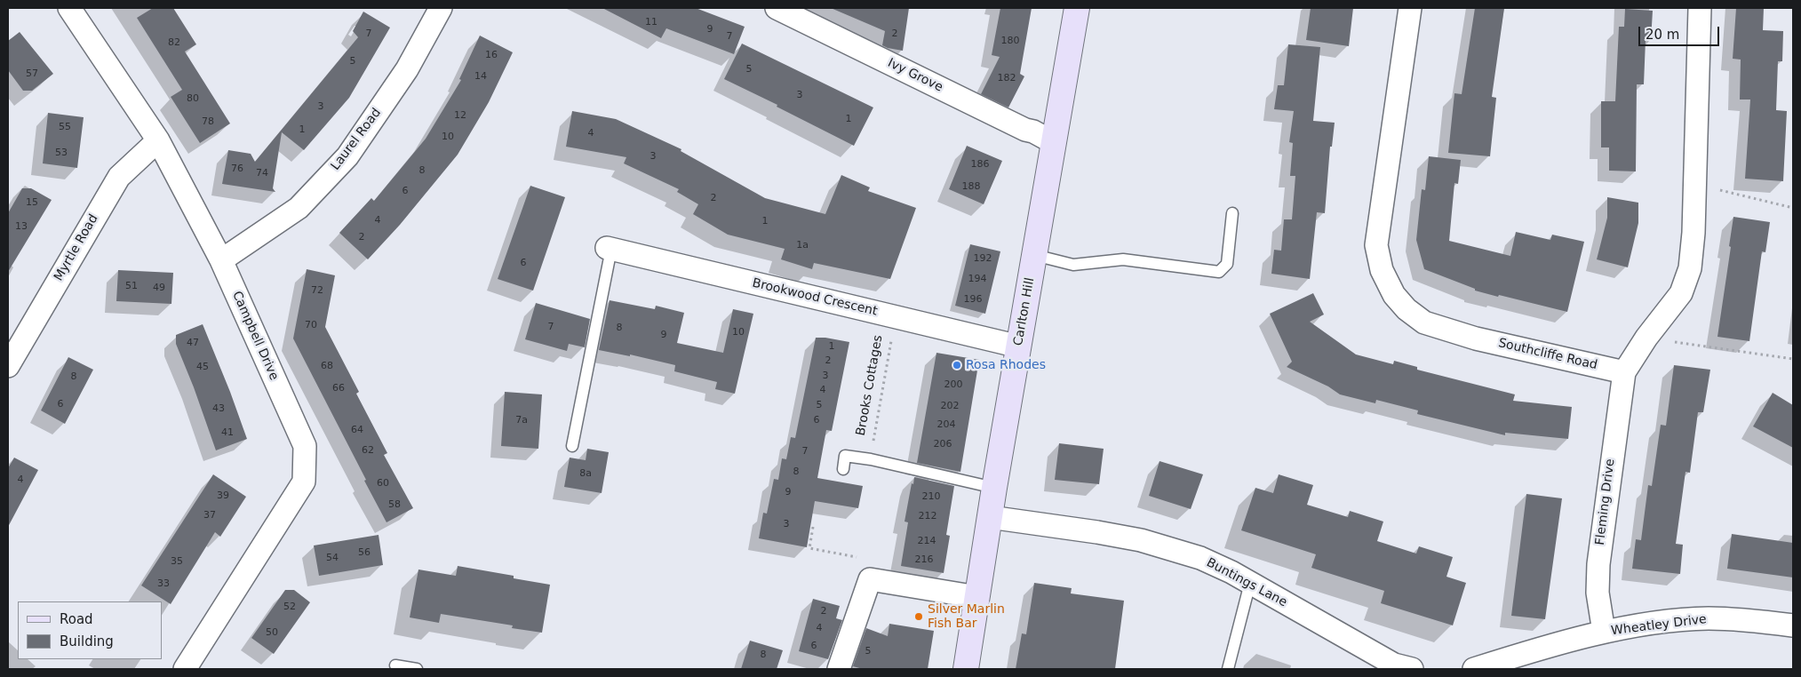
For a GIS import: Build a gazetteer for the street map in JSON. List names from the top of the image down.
{
  "streets": {
    "main road": ["Carlton Hill"],
    "street": [
      "Ivy Grove",
      "Laurel Road",
      "Myrtle Road",
      "Brookwood Crescent",
      "Campbell Drive",
      "Southcliffe Road",
      "Fleming Drive",
      "Buntings Lane",
      "Wheatley Drive"
    ],
    "path": ["Brooks Cottages"]
  },
  "crossings": [
    ["Ivy Grove", "Carlton Hill"],
    ["Laurel Road", "Campbell Drive"],
    ["Myrtle Road", "Campbell Drive"],
    ["Brookwood Crescent", "Carlton Hill"],
    ["Brookwood Crescent", "Brooks Cottages"],
    ["Carlton Hill", "Buntings Lane"],
    ["Southcliffe Road", "Fleming Drive"],
    ["Fleming Drive", "Wheatley Drive"]
  ],
  "places": ["Rosa Rhodes", "Silver Marlin Fish Bar"],
  "house_numbers": [
    "11",
    "9",
    "7",
    "2",
    "7",
    "180",
    "82",
    "16",
    "5",
    "5",
    "57",
    "14",
    "182",
    "3",
    "80",
    "3",
    "12",
    "1",
    "78",
    "55",
    "1",
    "4",
    "10",
    "53",
    "3",
    "186",
    "76",
    "8",
    "74",
    "188",
    "6",
    "2",
    "15",
    "4",
    "1",
    "13",
    "2",
    "1a",
    "192",
    "6",
    "194",
    "51",
    "49",
    "72",
    "196",
    "70",
    "7",
    "8",
    "10",
    "9",
    "47",
    "1",
    "2",
    "68",
    "45",
    "3",
    "8",
    "200",
    "66",
    "4",
    "6",
    "5",
    "202",
    "43",
    "7a",
    "6",
    "204",
    "64",
    "41",
    "206",
    "62",
    "7",
    "8",
    "8a",
    "4",
    "60",
    "9",
    "39",
    "210",
    "58",
    "37",
    "212",
    "3",
    "214",
    "56",
    "54",
    "216",
    "35",
    "33",
    "52",
    "2",
    "4",
    "50",
    "6",
    "5",
    "8"
  ],
  "legend": ["Road", "Building"],
  "scale_bar": "20 m"
}
